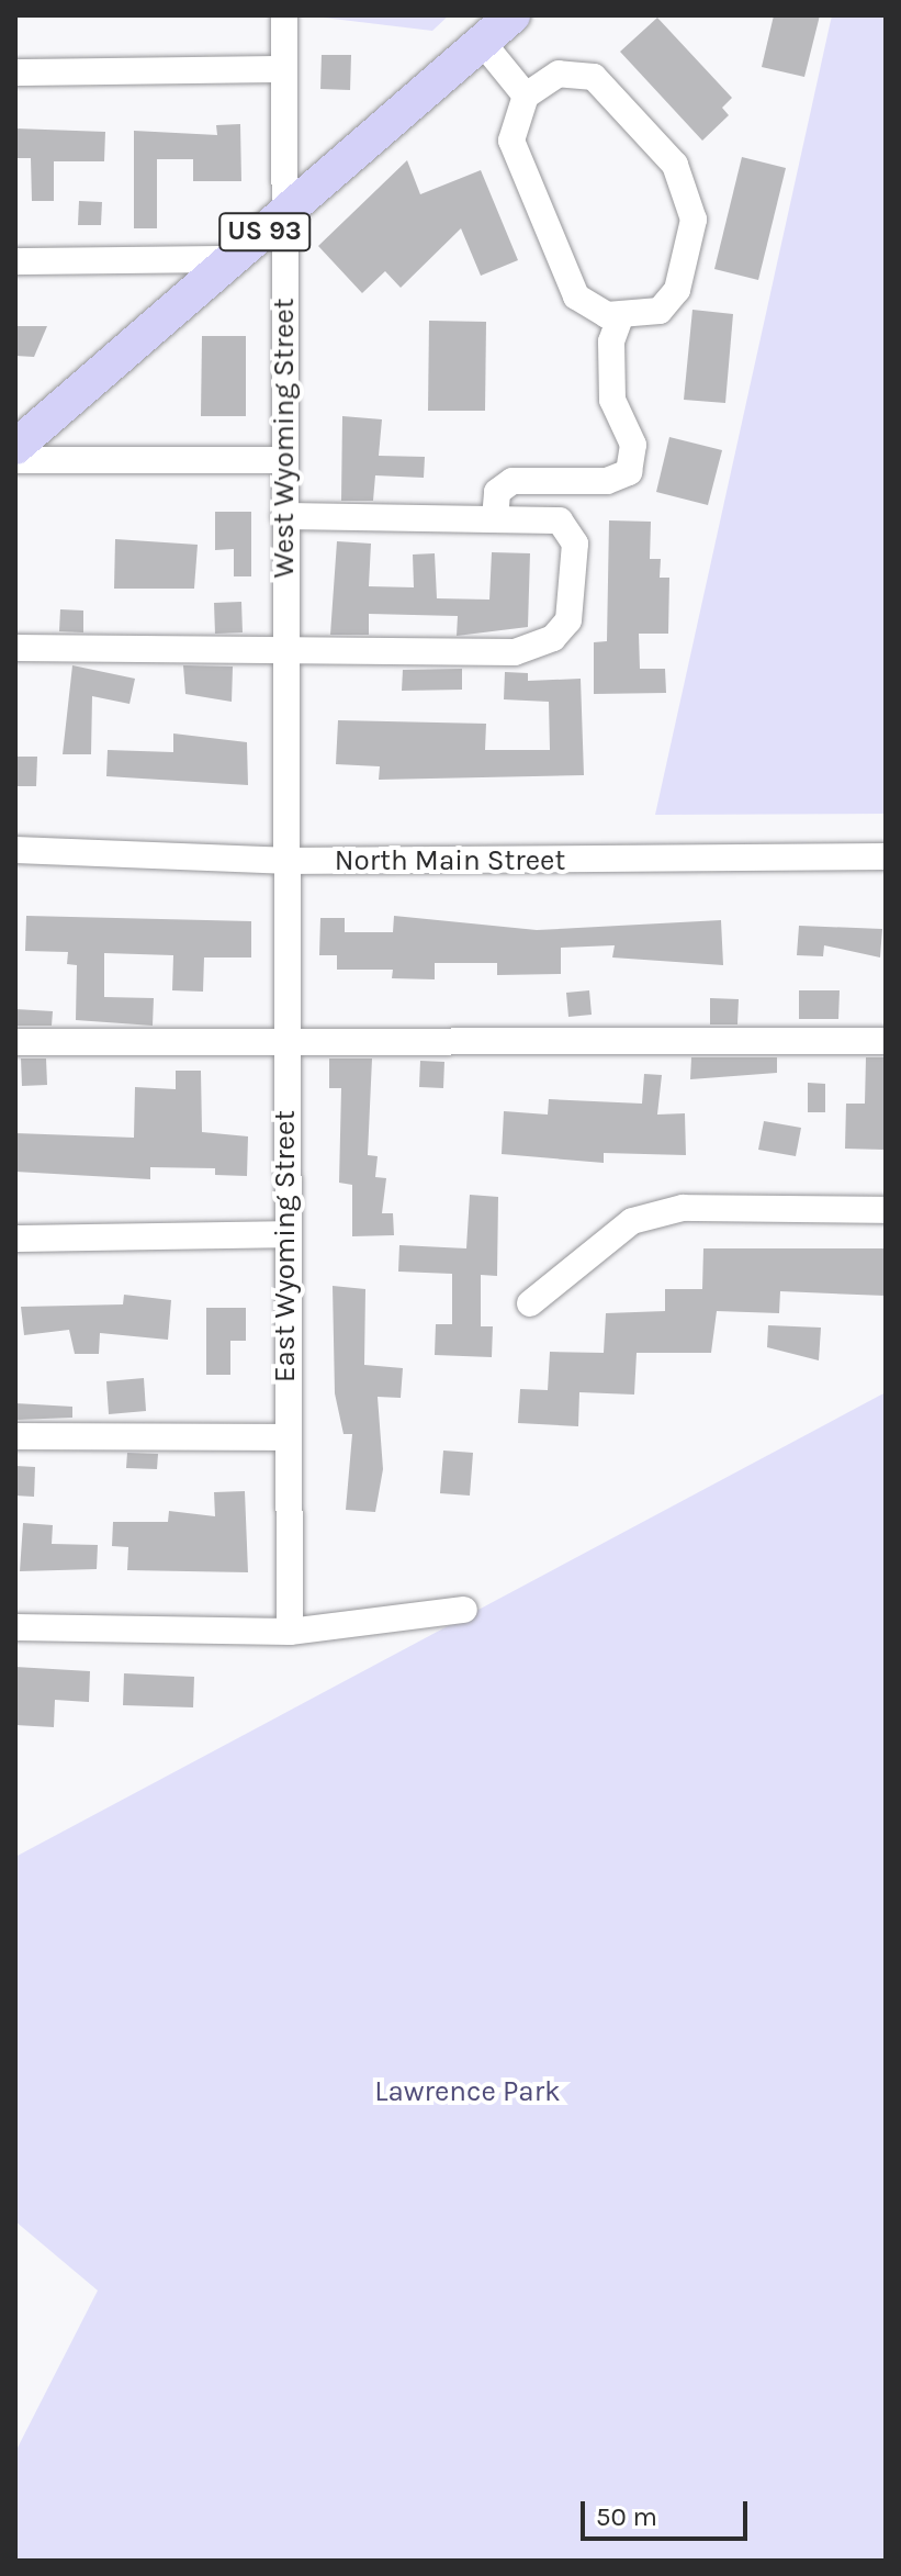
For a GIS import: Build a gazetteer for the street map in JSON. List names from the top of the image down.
{
  "streets": {
    "main road": ["US 93"],
    "street": ["West Wyoming Street", "North Main Street", "East Wyoming Street"]
  },
  "crossings": [
    ["US 93", "West Wyoming Street"],
    ["West Wyoming Street", "North Main Street"],
    ["West Wyoming Street", "East Wyoming Street"],
    ["North Main Street", "East Wyoming Street"]
  ],
  "parks": ["Lawrence Park"],
  "scale_bar": "50 m"
}
